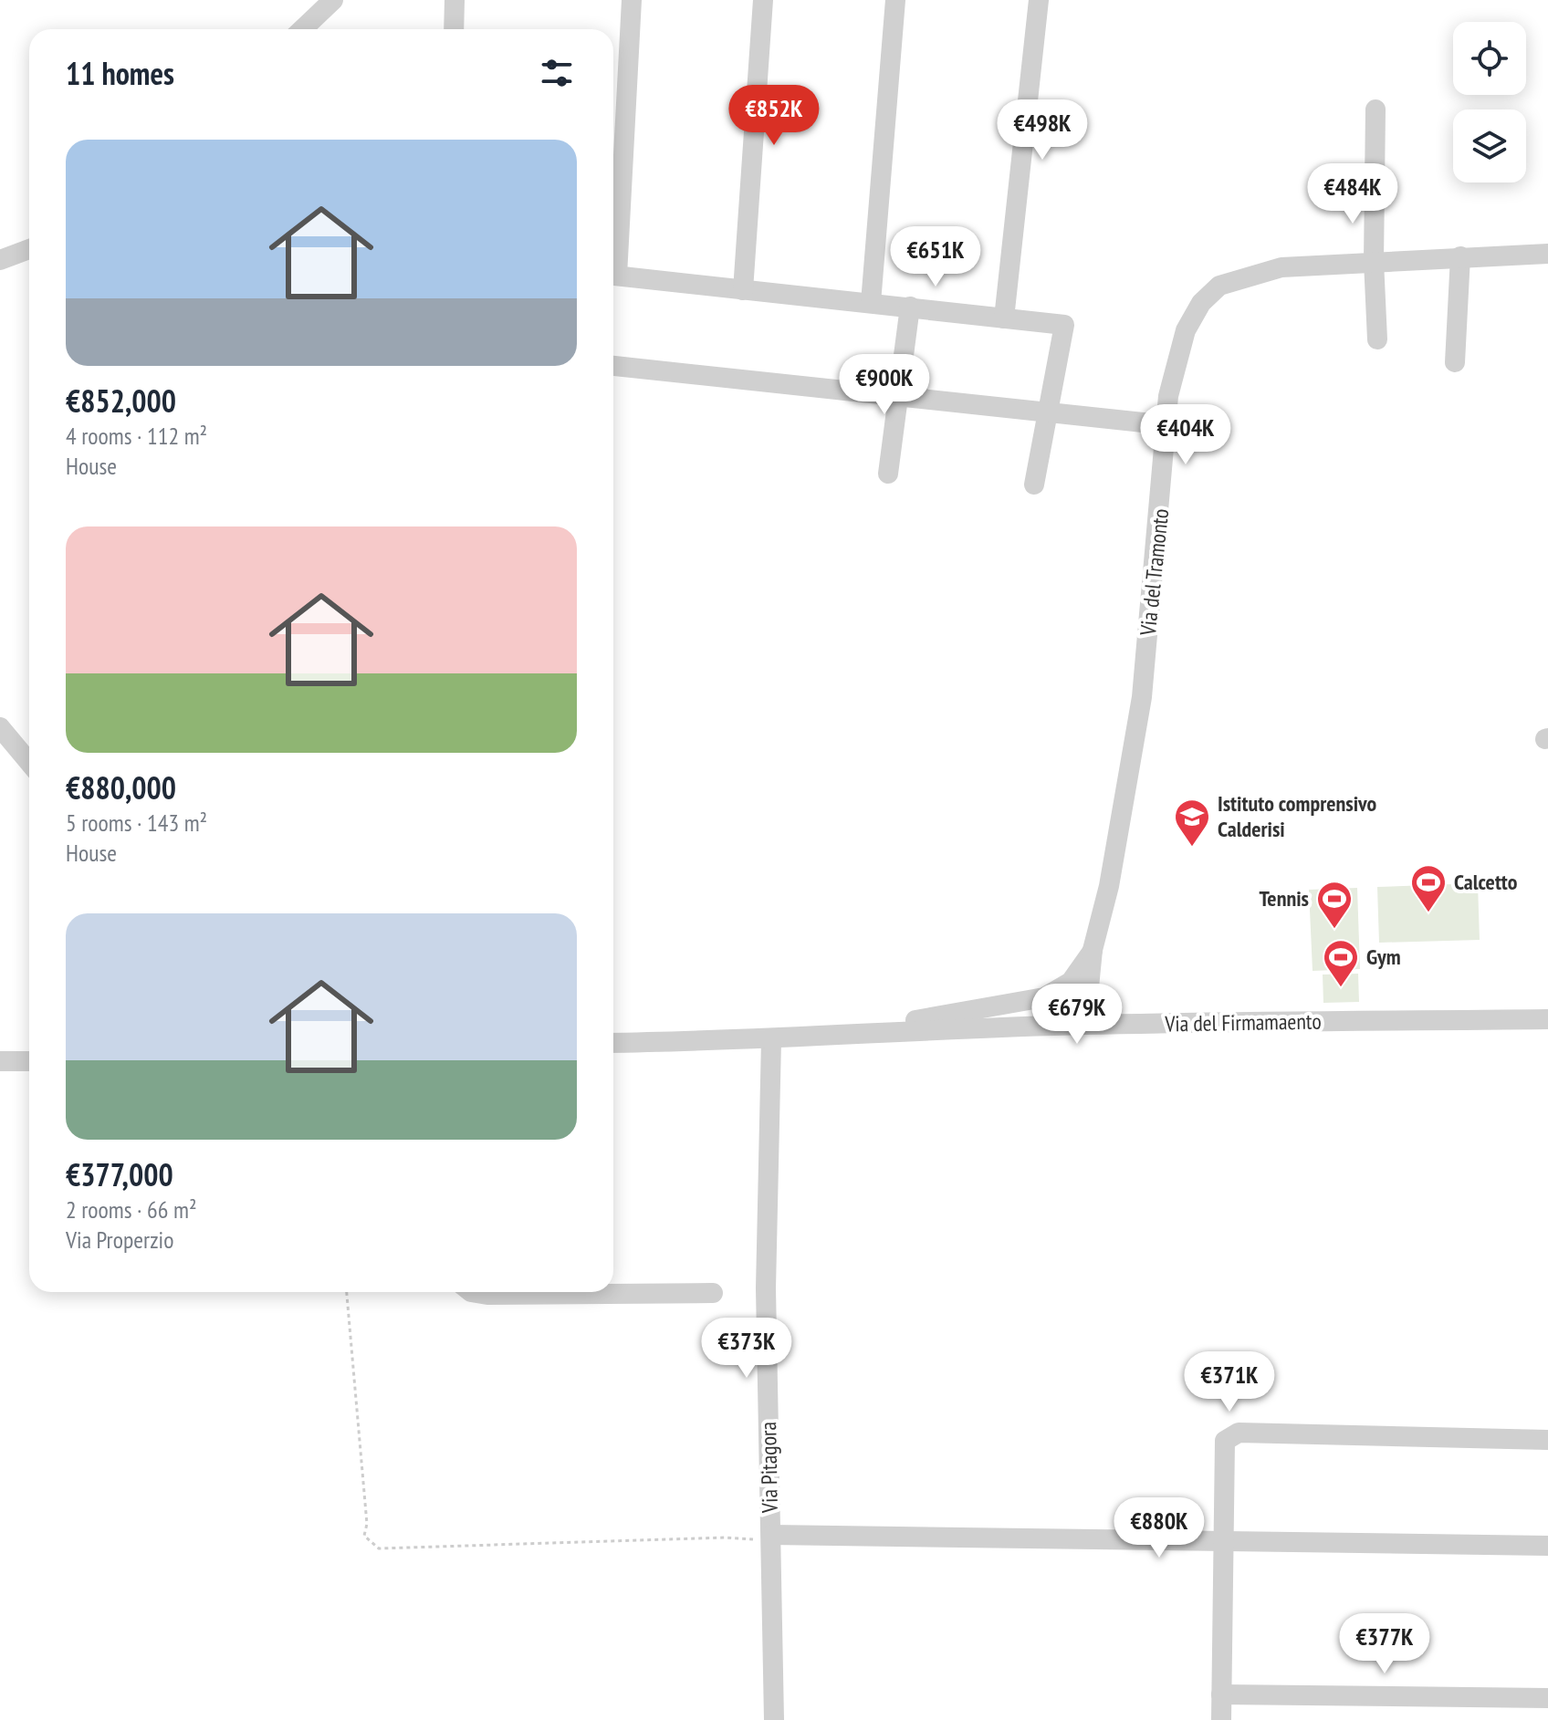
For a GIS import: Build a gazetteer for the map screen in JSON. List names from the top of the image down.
{
  "streets": {
    "street": ["Via del Tramonto", "Via del Firmamaento", "Via Pitagora"]
  },
  "crossings": [
    ["Via del Tramonto", "Via del Firmamaento"],
    ["Via del Firmamaento", "Via Pitagora"]
  ],
  "places": {
    "school or university": ["Istituto comprensivo Calderisi"],
    "sports": ["Calcetto", "Tennis", "Gym"]
  },
  "page": {
    "heading": "11 homes",
    "price": [
      "€852K",
      "€498K",
      "€484K",
      "€651K",
      "€900K",
      "€404K",
      "€679K",
      "€373K",
      "€371K",
      "€880K",
      "€377K"
    ],
    "list": [
      {
        "name": "€852,000",
        "note": "4 rooms · 112 m² · House"
      },
      {
        "name": "€880,000",
        "note": "5 rooms · 143 m² · House"
      },
      {
        "name": "€377,000",
        "note": "2 rooms · 66 m² · Via Properzio"
      }
    ]
  }
}
